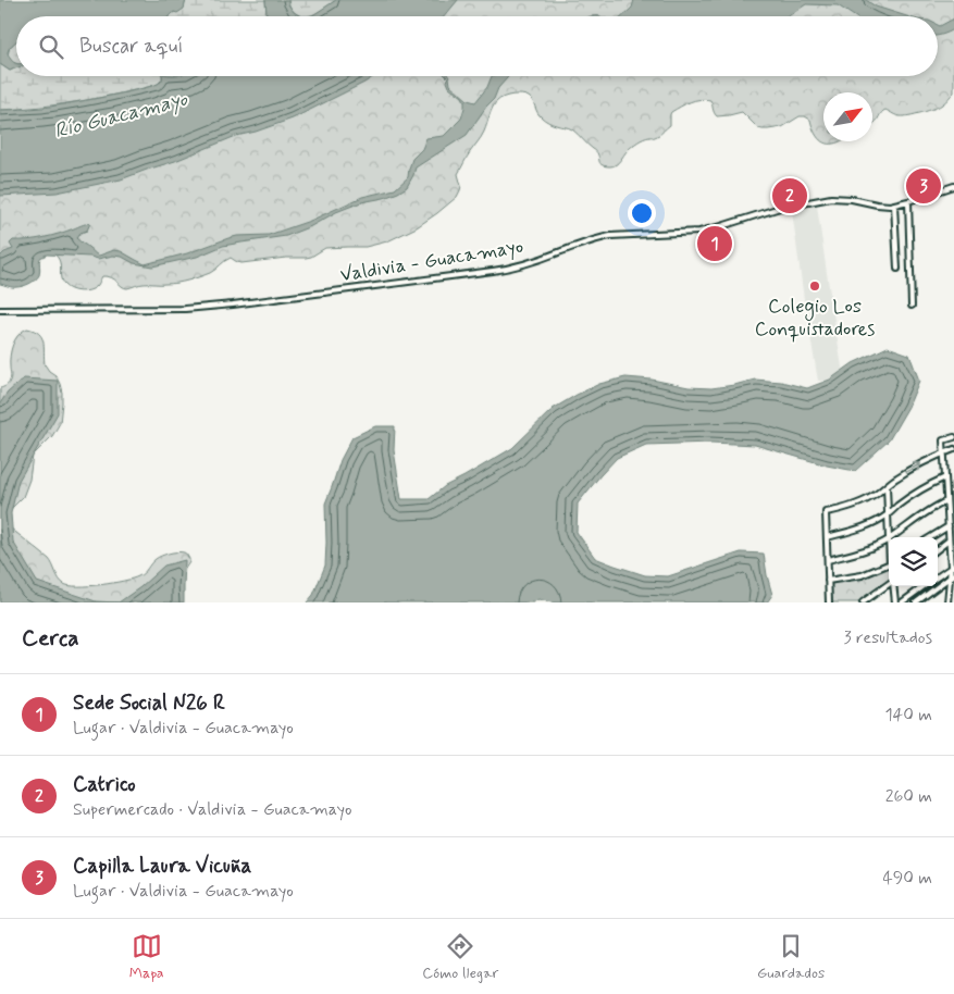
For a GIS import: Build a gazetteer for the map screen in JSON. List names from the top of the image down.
{
  "streets": {
    "street": ["Valdivia - Guacamayo"]
  },
  "water": ["Río Guacamayo"],
  "places": ["Colegio Los Conquistadores"],
  "north": "top right",
  "page": {
    "search": "Buscar aquí",
    "pins": ["3", "2", "1"],
    "heading": ["Cerca", "3 resultados"],
    "list": [
      {
        "mark": "1",
        "name": "Sede Social N26 R",
        "note": "Lugar · Valdivia - Guacamayo",
        "value": "140 m"
      },
      {
        "mark": "2",
        "name": "Catrico",
        "note": "Supermercado · Valdivia - Guacamayo",
        "value": "260 m"
      },
      {
        "mark": "3",
        "name": "Capilla Laura Vicuña",
        "note": "Lugar · Valdivia - Guacamayo",
        "value": "490 m"
      }
    ],
    "nav": ["Mapa", "Cómo llegar", "Guardados"]
  }
}
